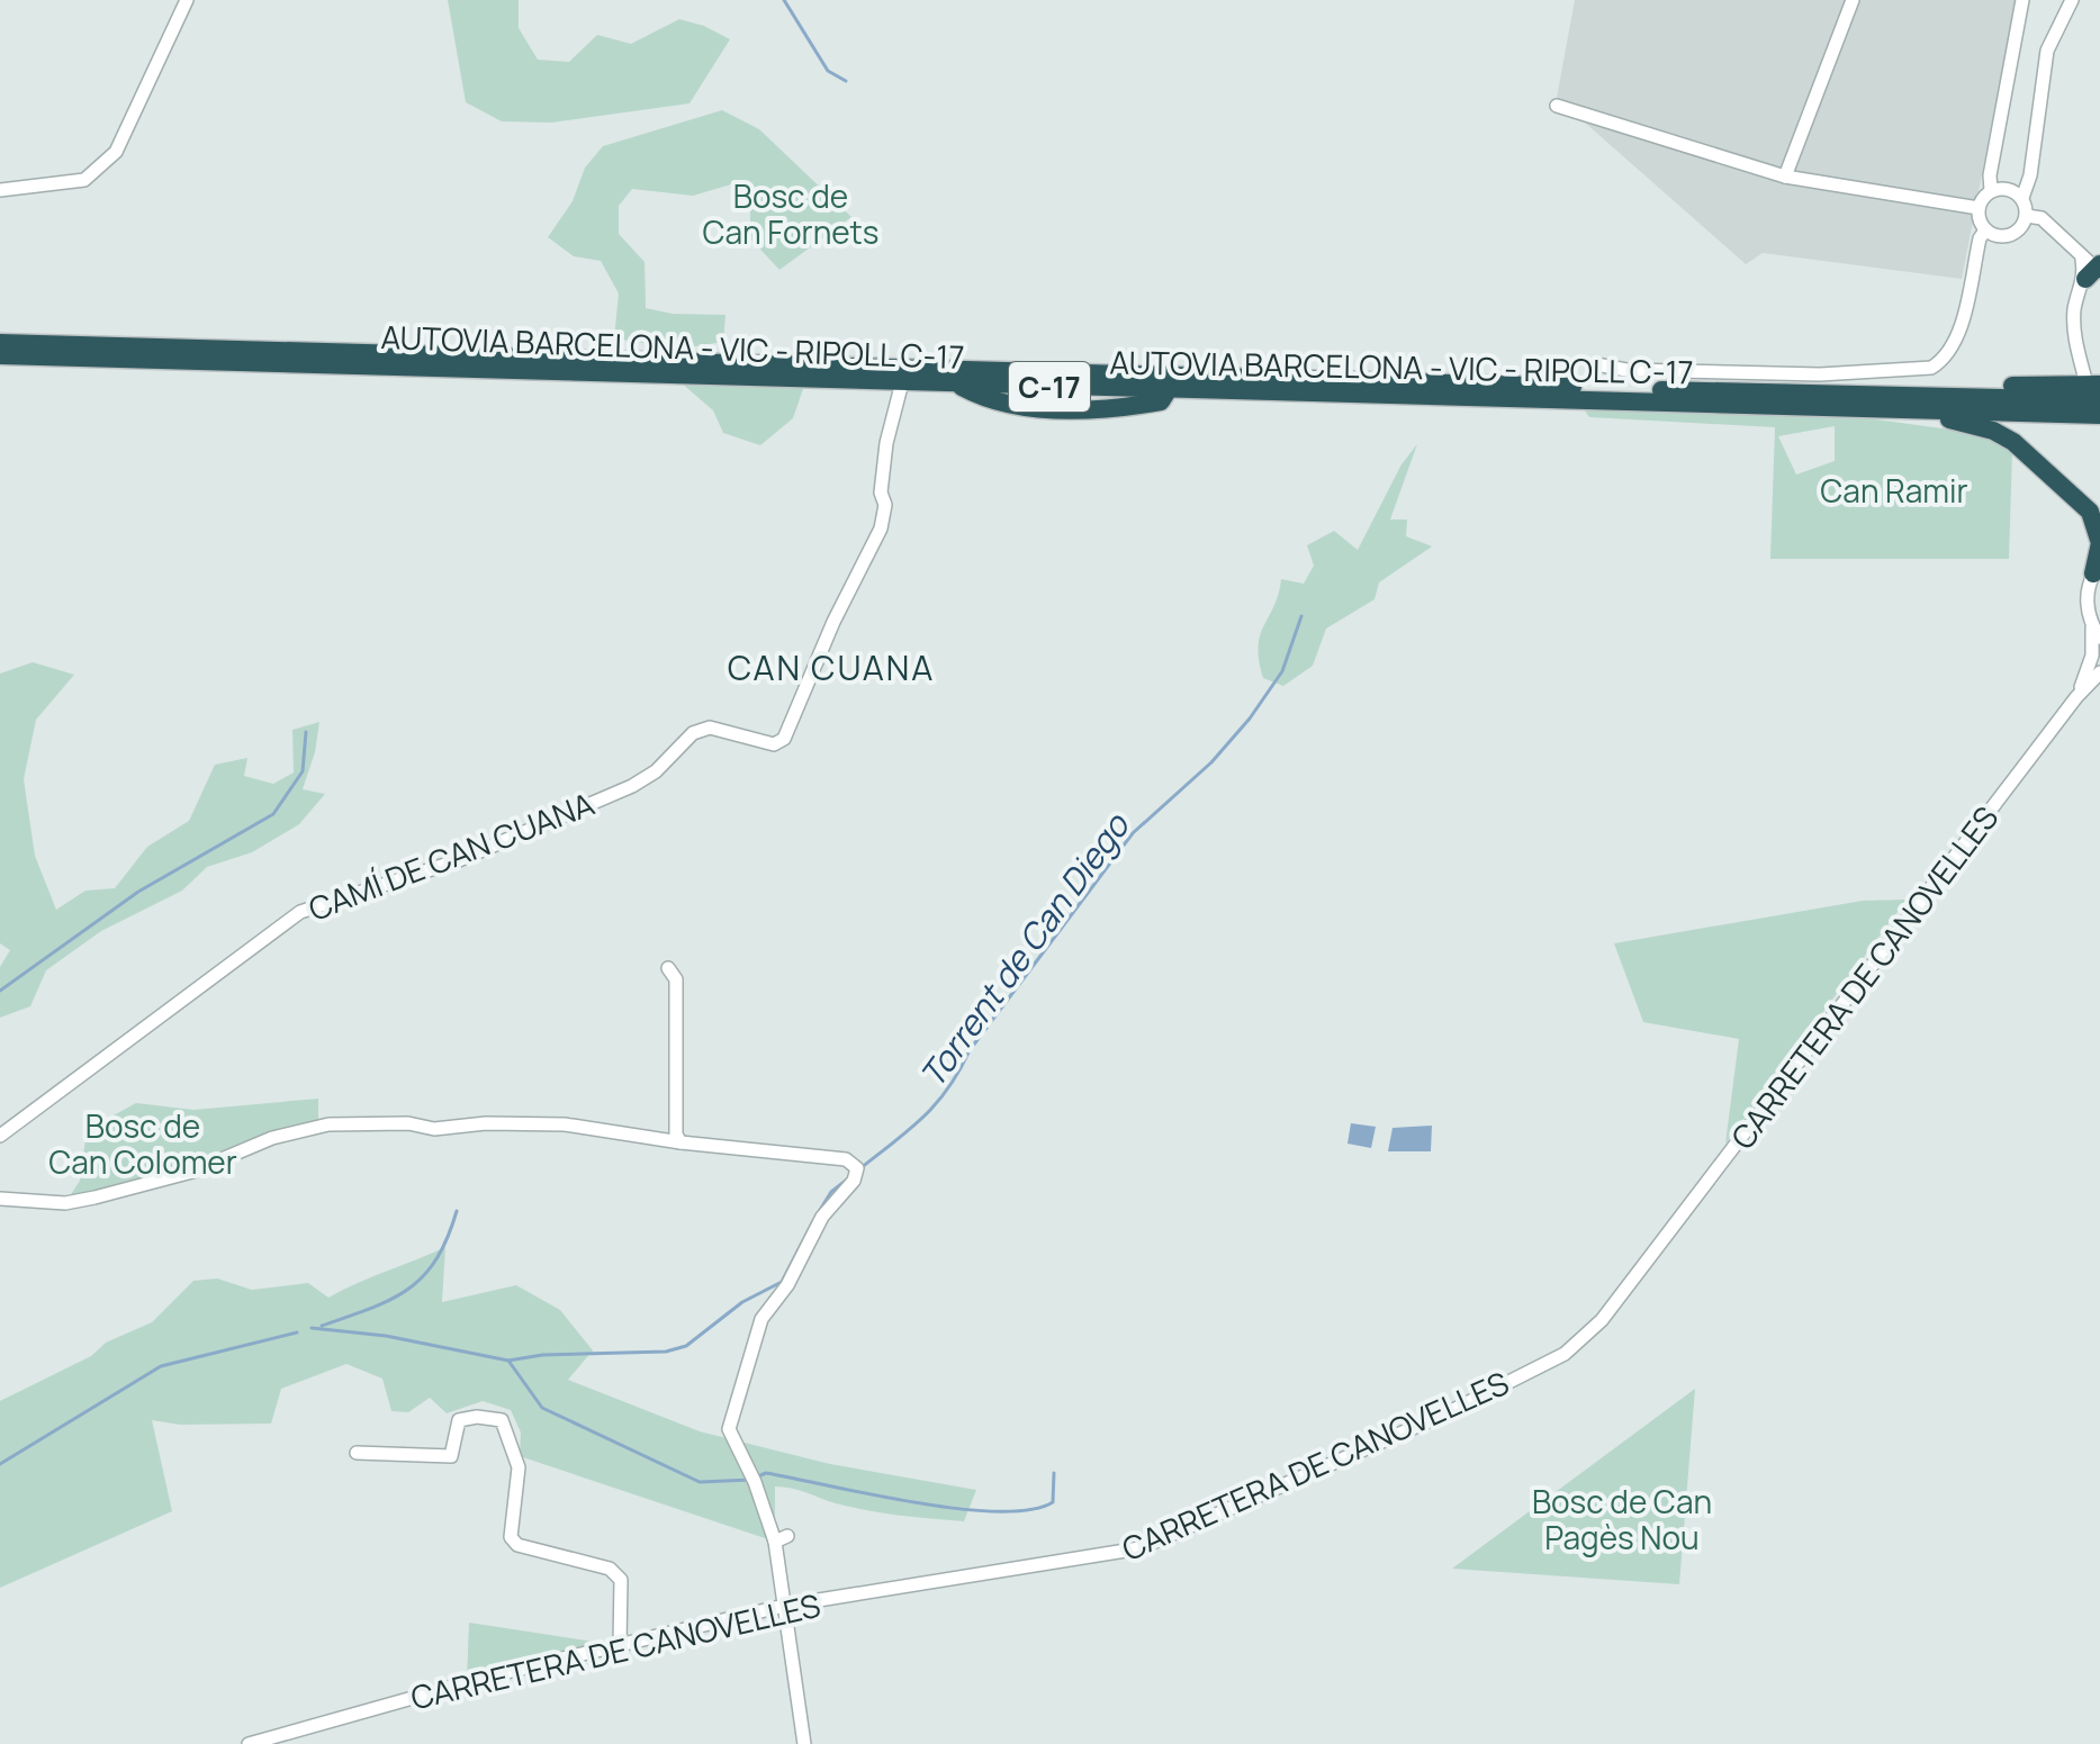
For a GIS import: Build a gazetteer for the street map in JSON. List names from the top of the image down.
{
  "streets": {
    "highway": ["AUTOVIA BARCELONA - VIC - RIPOLL C-17", "C-17"],
    "street": ["CAMÍ DE CAN CUANA", "CARRETERA DE CANOVELLES"]
  },
  "crossings": [
    ["AUTOVIA BARCELONA - VIC - RIPOLL C-17", "CAMÍ DE CAN CUANA"]
  ],
  "districts": ["CAN CUANA"],
  "water": ["Torrent de Can Diego"],
  "parks": [
    "Bosc de Can Fornets",
    "Can Ramir",
    "Bosc de Can Colomer",
    "Bosc de Can Pagès Nou"
  ]
}
